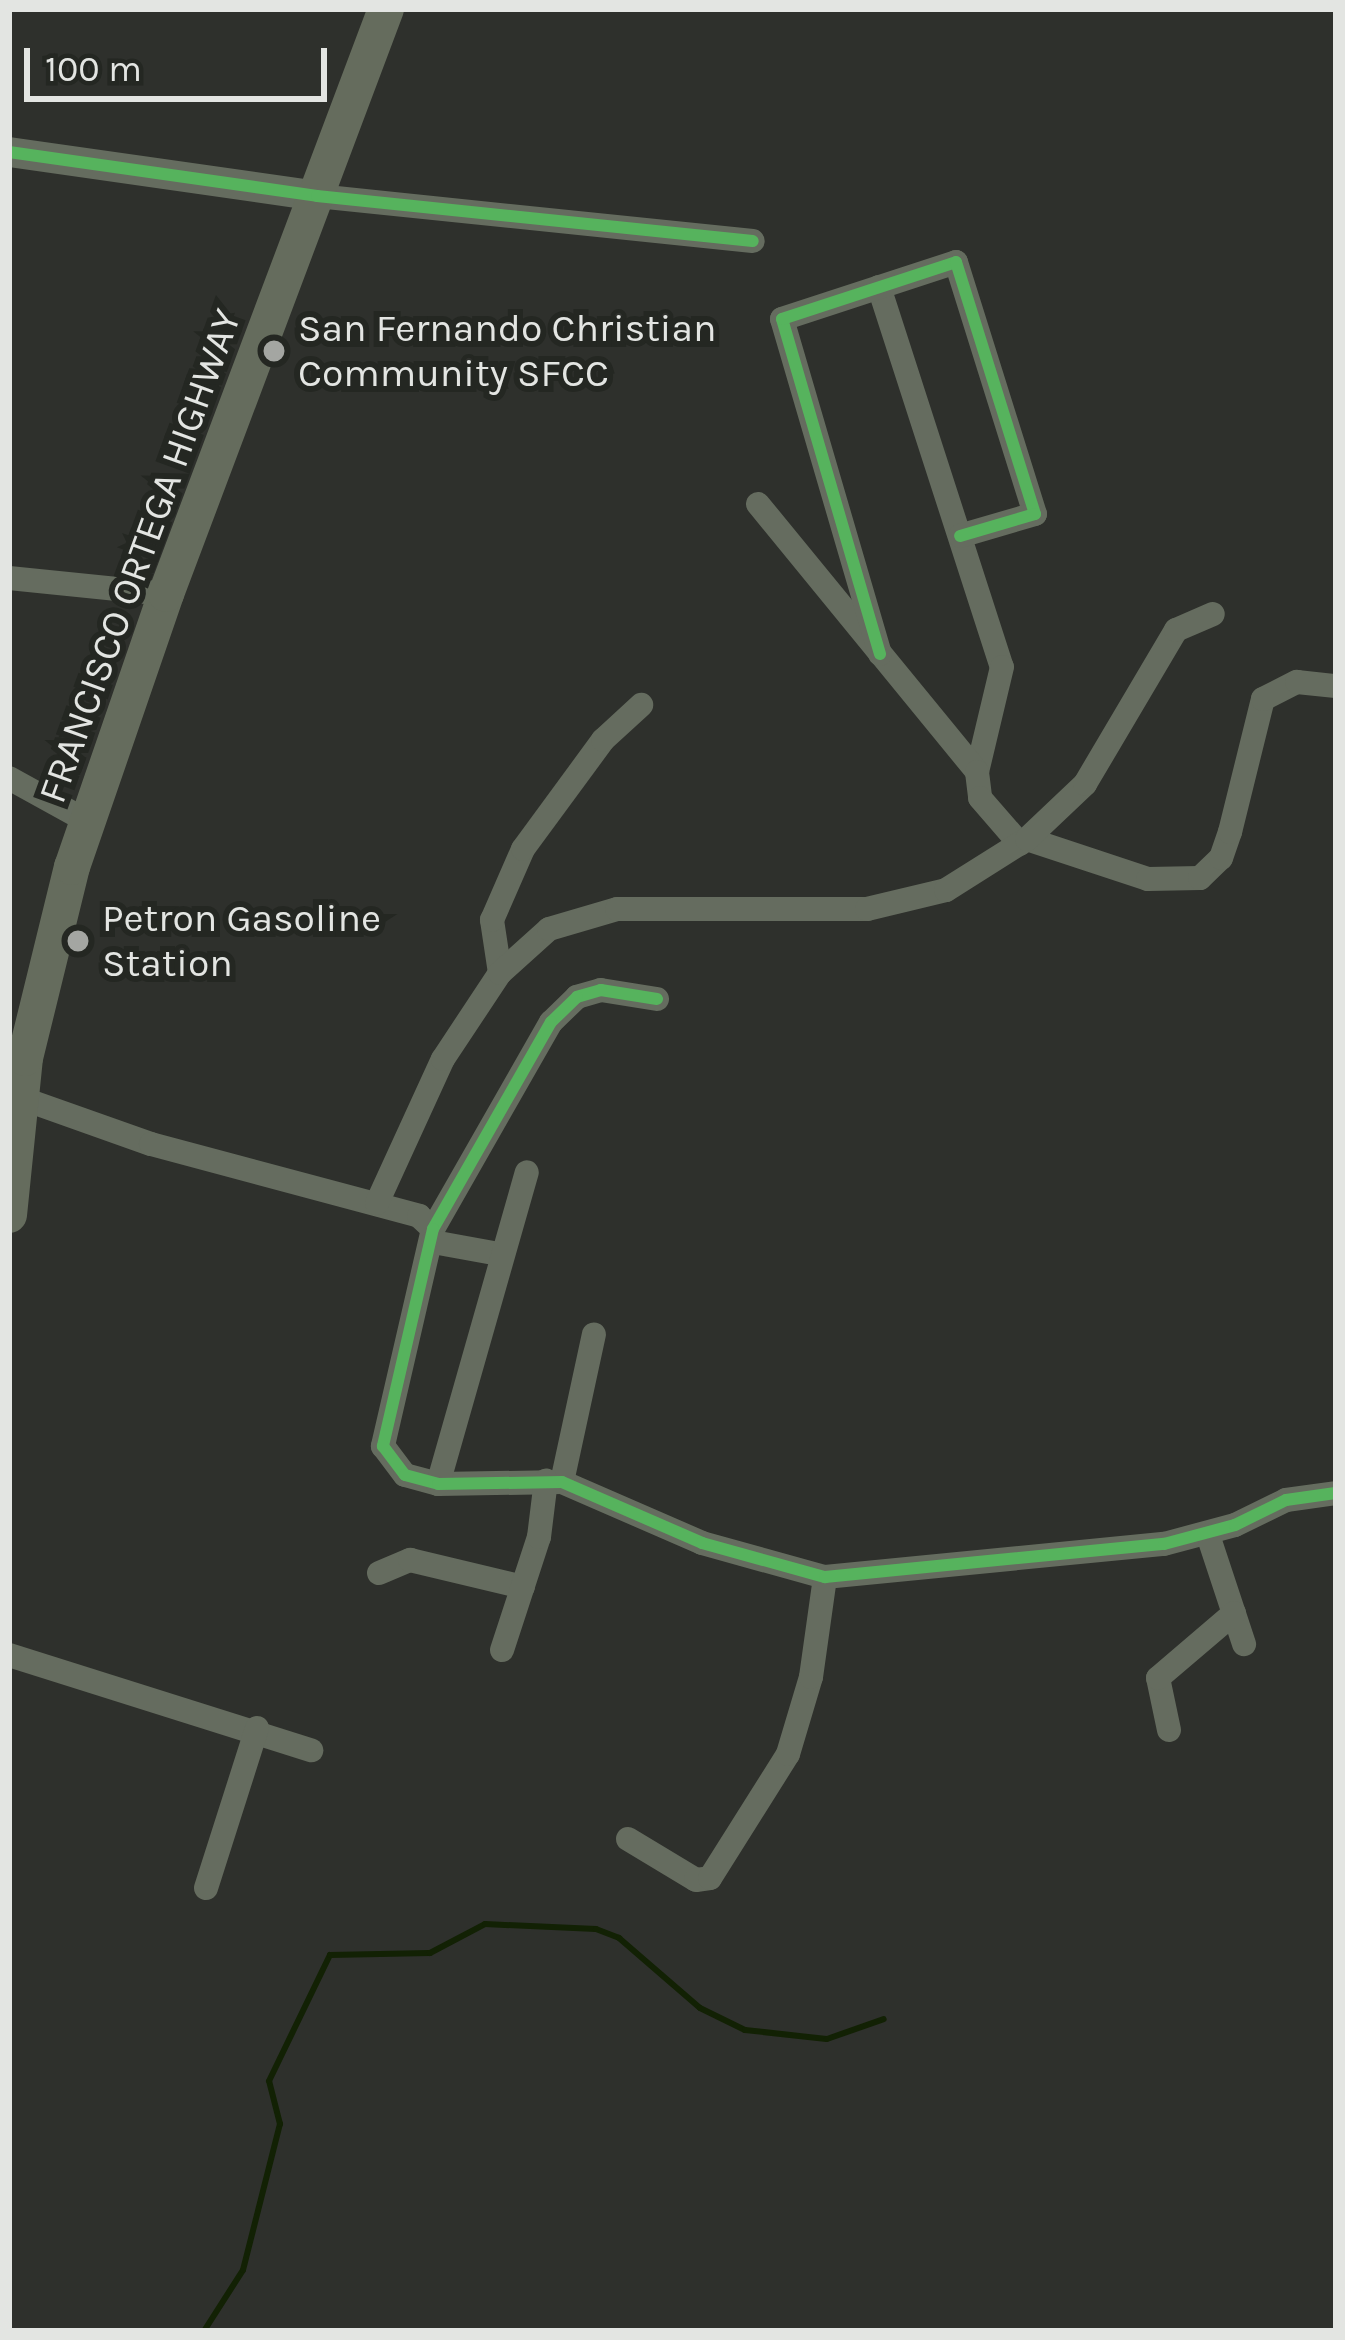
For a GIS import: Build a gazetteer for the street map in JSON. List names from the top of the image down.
{
  "streets": {
    "main road": ["FRANCISCO ORTEGA HIGHWAY"]
  },
  "places": ["San Fernando Christian Community SFCC", "Petron Gasoline Station"],
  "scale_bar": "100 m"
}
